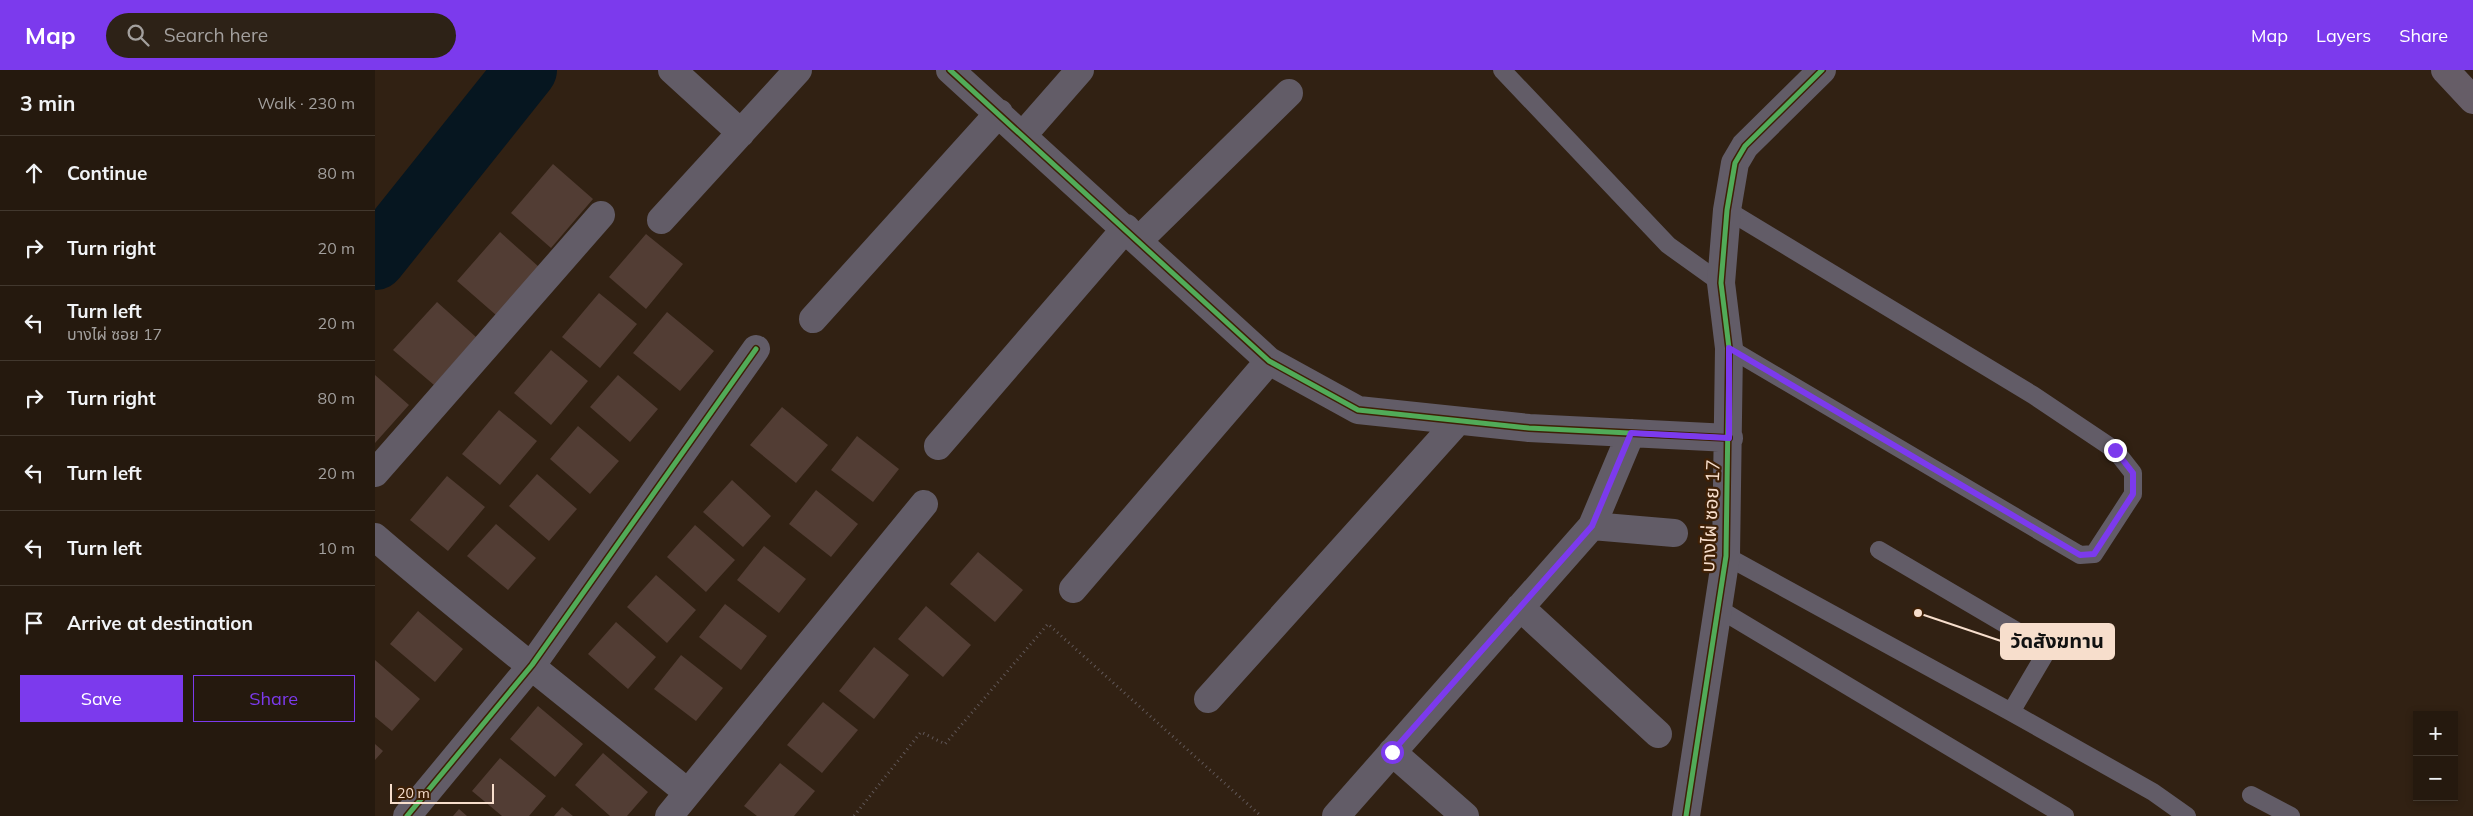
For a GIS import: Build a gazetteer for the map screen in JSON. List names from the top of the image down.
{
  "streets": {
    "street": ["บางไผ่ ซอย 17"]
  },
  "places": ["วัดสังฆทาน"],
  "scale_bar": "20 m",
  "page": {
    "header": "Map",
    "search": "Search here",
    "nav": ["Map", "Layers", "Share"],
    "heading": ["3 min", "Walk · 230 m"],
    "list": [
      ["Continue", "80 m"],
      ["Turn right", "20 m"],
      ["Turn left", "บางไผ่ ซอย 17", "20 m"],
      ["Turn right", "80 m"],
      ["Turn left", "20 m"],
      ["Turn left", "10 m"],
      "Arrive at destination"
    ],
    "buttons": ["Save", "Share"],
    "map_buttons": ["+", "−"],
    "scale": "20 m"
  }
}
